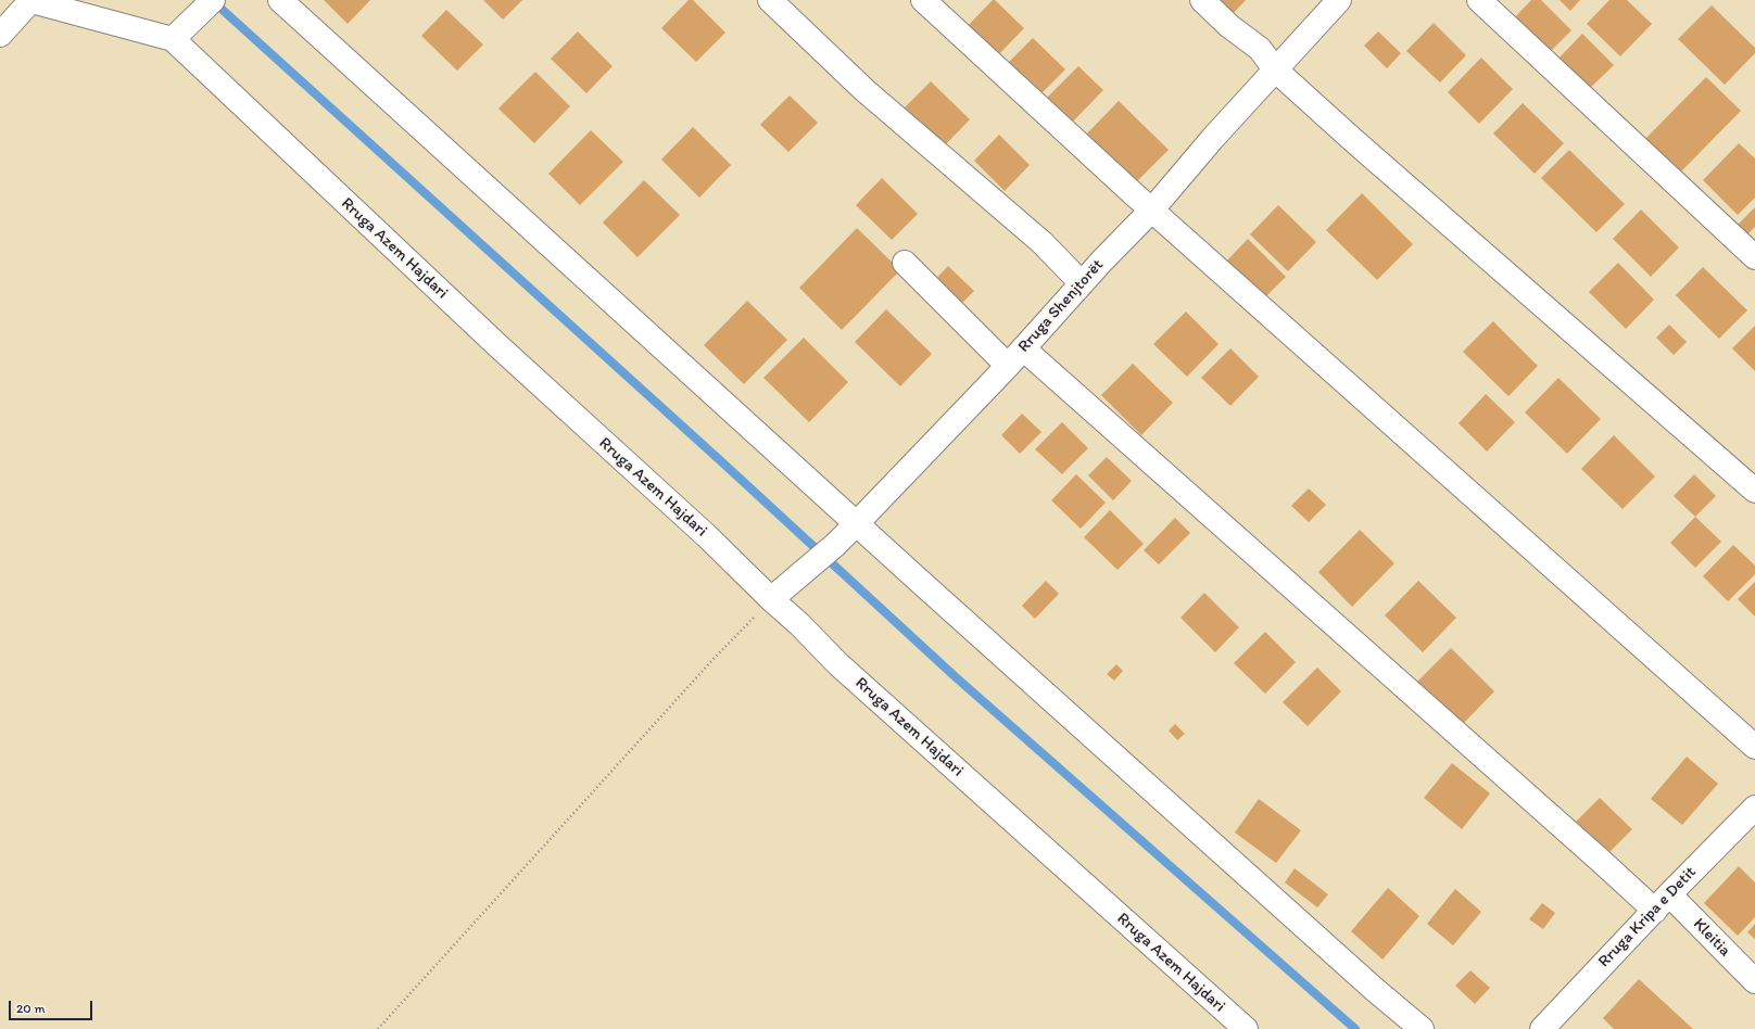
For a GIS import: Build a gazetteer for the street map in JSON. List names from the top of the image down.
{
  "streets": {
    "street": [
      "Rruga Azem Hajdari",
      "Rruga Shenjtorët",
      "Rruga Kripa e Detit",
      "Kleitia"
    ]
  },
  "crossings": [
    ["Rruga Azem Hajdari", "Rruga Shenjtorët"],
    ["Rruga Shenjtorët", "Kleitia"],
    ["Rruga Kripa e Detit", "Kleitia"]
  ],
  "scale_bar": "20 m"
}
